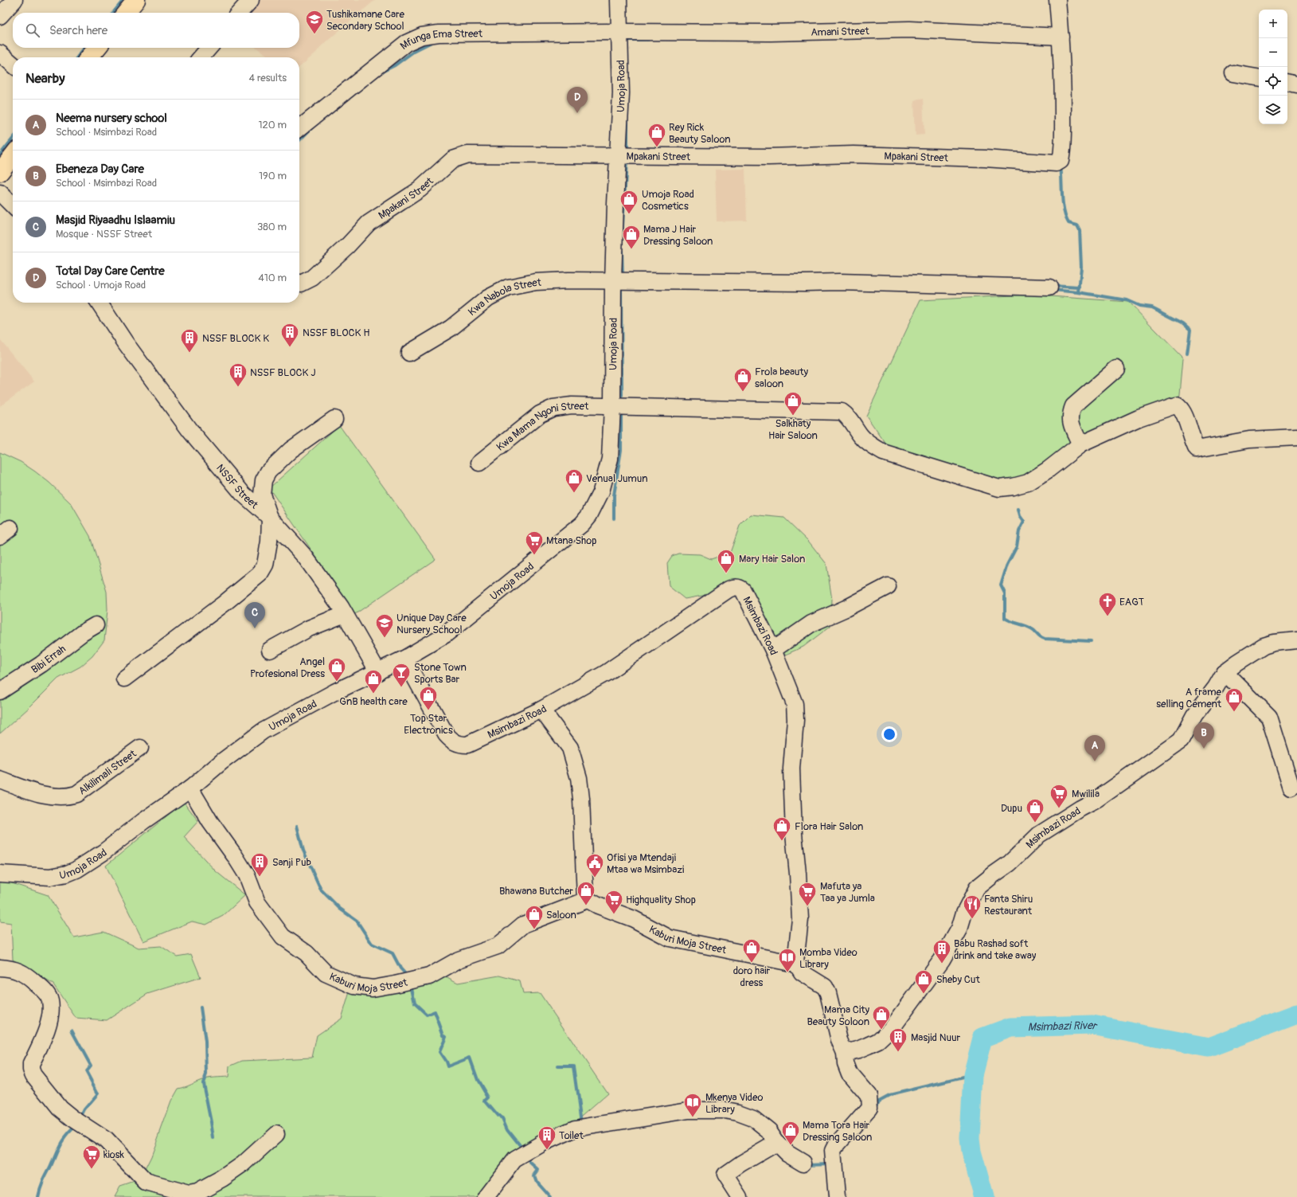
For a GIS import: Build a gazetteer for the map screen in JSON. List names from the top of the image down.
{
  "streets": {
    "street": [
      "Amani Street",
      "Mfunga Ema Street",
      "Umoja Road",
      "Mpakani Street",
      "Kwa Nabola Street",
      "Kwa Mama Ngoni Street",
      "NSSF Street",
      "Msimbazi Road",
      "Bibi Errah",
      "Alkilimali Street",
      "Kaburi Moja Street"
    ]
  },
  "crossings": [
    ["Amani Street", "Mfunga Ema Street"],
    ["Amani Street", "Umoja Road"],
    ["Amani Street", "Mpakani Street"],
    ["Mfunga Ema Street", "Umoja Road"],
    ["Umoja Road", "Mpakani Street"],
    ["Umoja Road", "Kwa Nabola Street"],
    ["Umoja Road", "Kwa Mama Ngoni Street"],
    ["Umoja Road", "NSSF Street"],
    ["Umoja Road", "Msimbazi Road"],
    ["Umoja Road", "Kaburi Moja Street"],
    ["Msimbazi Road", "Kaburi Moja Street"]
  ],
  "water": ["Msimbazi River"],
  "places": {
    "school or university": ["Tushikamane Care Secondary School", "Unique Day Care Nursery School"],
    "shop": [
      "Rey Rick Beauty Saloon",
      "Umoja Road Cosmetics",
      "Mama J Hair Dressing Saloon",
      "Frola beauty saloon",
      "Salkhaty Hair Saloon",
      "Venual Jumun",
      "Mary Hair Salon",
      "Angel Profesional Dress",
      "GnB health care",
      "Top Star Electronics",
      "A frame selling Cement",
      "Dupu",
      "Flora Hair Salon",
      "Bhawana Butcher",
      "Saloon",
      "doro hair dress",
      "Sheby Cut",
      "Mama City Beauty Soloon",
      "Mama Tora Hair Dressing Saloon"
    ],
    "building": [
      "NSSF BLOCK H",
      "NSSF BLOCK K",
      "NSSF BLOCK J",
      "Sanji Pub",
      "Babu Rashad soft drink and take away",
      "Masjid Nuur",
      "Toilet"
    ],
    "supermarket": [
      "Mtana Shop",
      "Mwilila",
      "Mafuta ya Taa ya Jumla",
      "Highquality Shop",
      "kiosk"
    ],
    "church": ["EAGT"],
    "bar": ["Stone Town Sports Bar"],
    "public building": ["Ofisi ya Mtendaji Mtaa wa Msimbazi"],
    "restaurant": ["Fanta Shiru Restaurant"],
    "library": ["Momba Video Library", "Mkenya Video Library"]
  },
  "page": {
    "map_buttons": ["+", "−"],
    "search": "Search here",
    "heading": ["Nearby", "4 results"],
    "pins": [
      "D",
      "C",
      "B",
      "A"
    ],
    "list": [
      {
        "mark": "A",
        "name": "Neema nursery school",
        "note": "School · Msimbazi Road",
        "value": "120 m"
      },
      {
        "mark": "B",
        "name": "Ebeneza Day Care",
        "note": "School · Msimbazi Road",
        "value": "190 m"
      },
      {
        "mark": "C",
        "name": "Masjid Riyaadhu Islaamiu",
        "note": "Mosque · NSSF Street",
        "value": "380 m"
      },
      {
        "mark": "D",
        "name": "Total Day Care Centre",
        "note": "School · Umoja Road",
        "value": "410 m"
      }
    ]
  }
}
